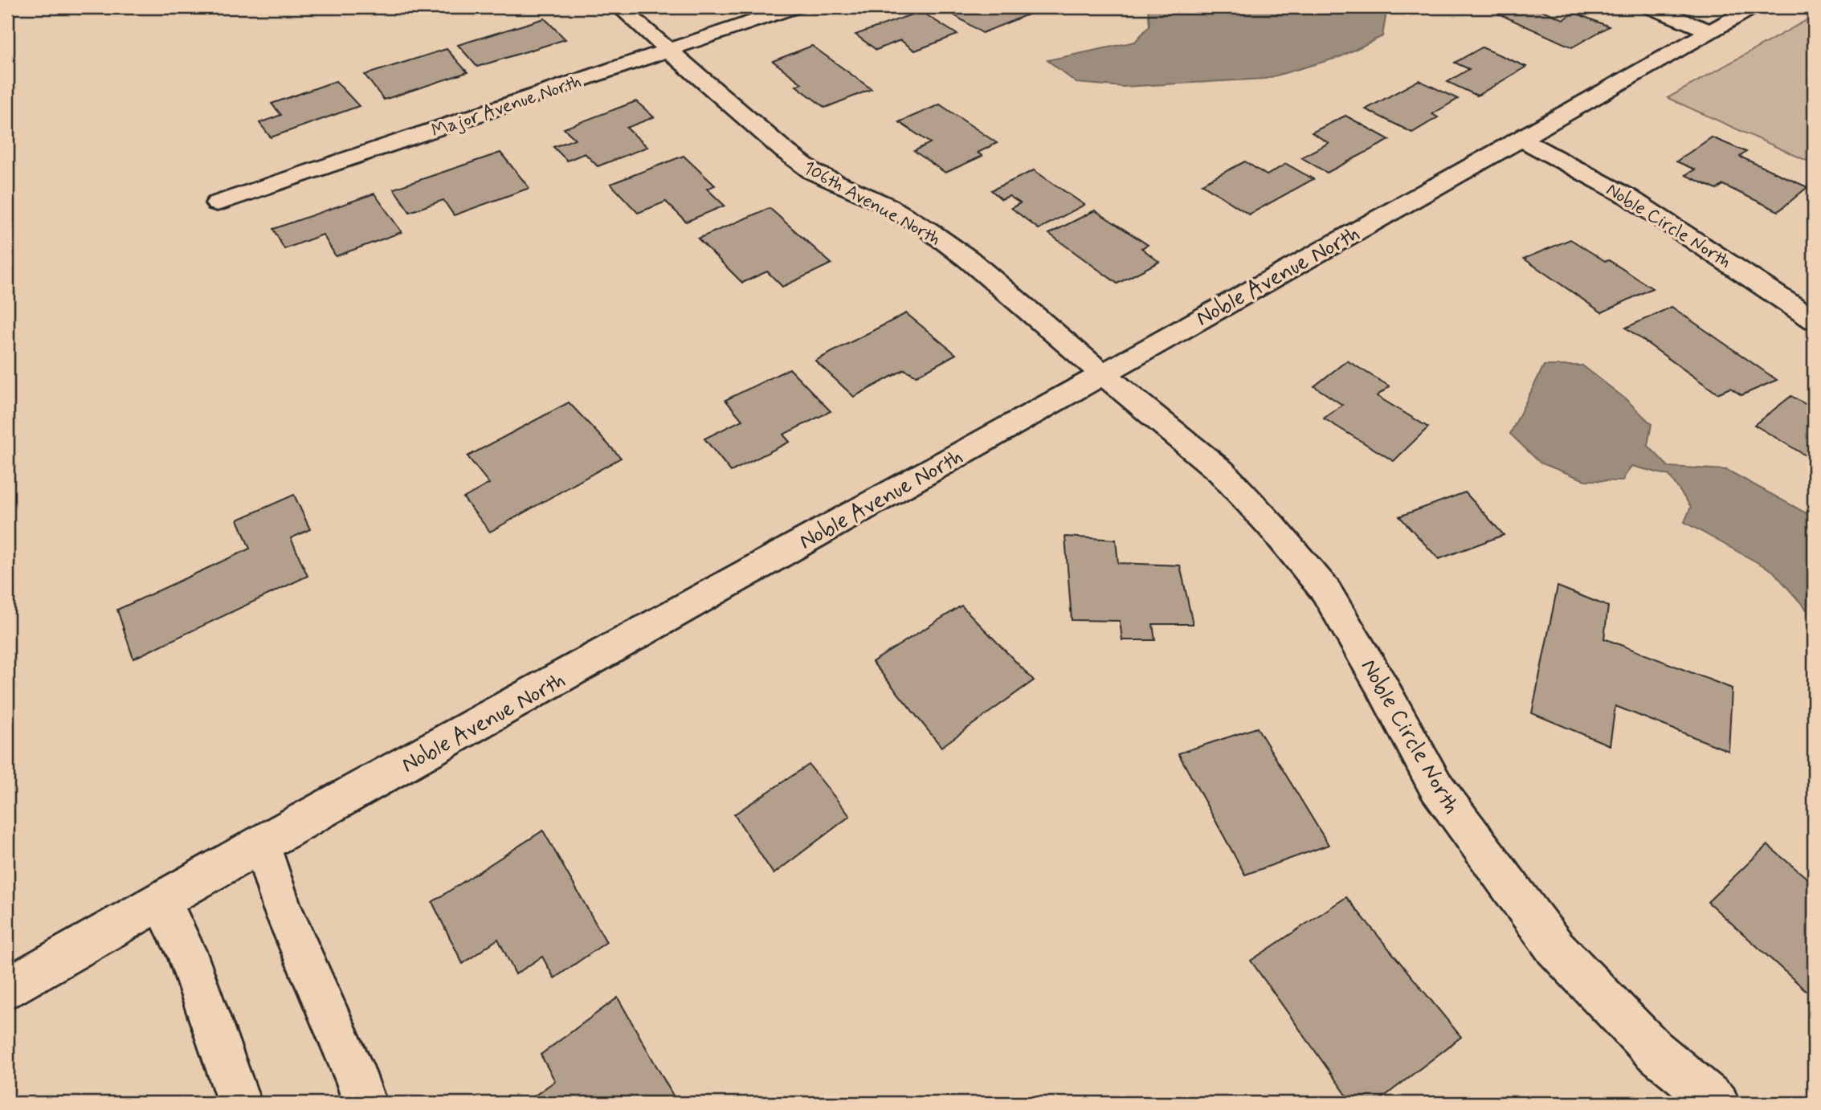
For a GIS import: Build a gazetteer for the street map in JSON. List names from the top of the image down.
{
  "streets": {
    "street": [
      "Major Avenue North",
      "106th Avenue North",
      "Noble Circle North",
      "Noble Avenue North"
    ]
  },
  "crossings": [
    ["Major Avenue North", "106th Avenue North"],
    ["106th Avenue North", "Noble Circle North"],
    ["106th Avenue North", "Noble Avenue North"],
    ["Noble Circle North", "Noble Avenue North"]
  ]
}
